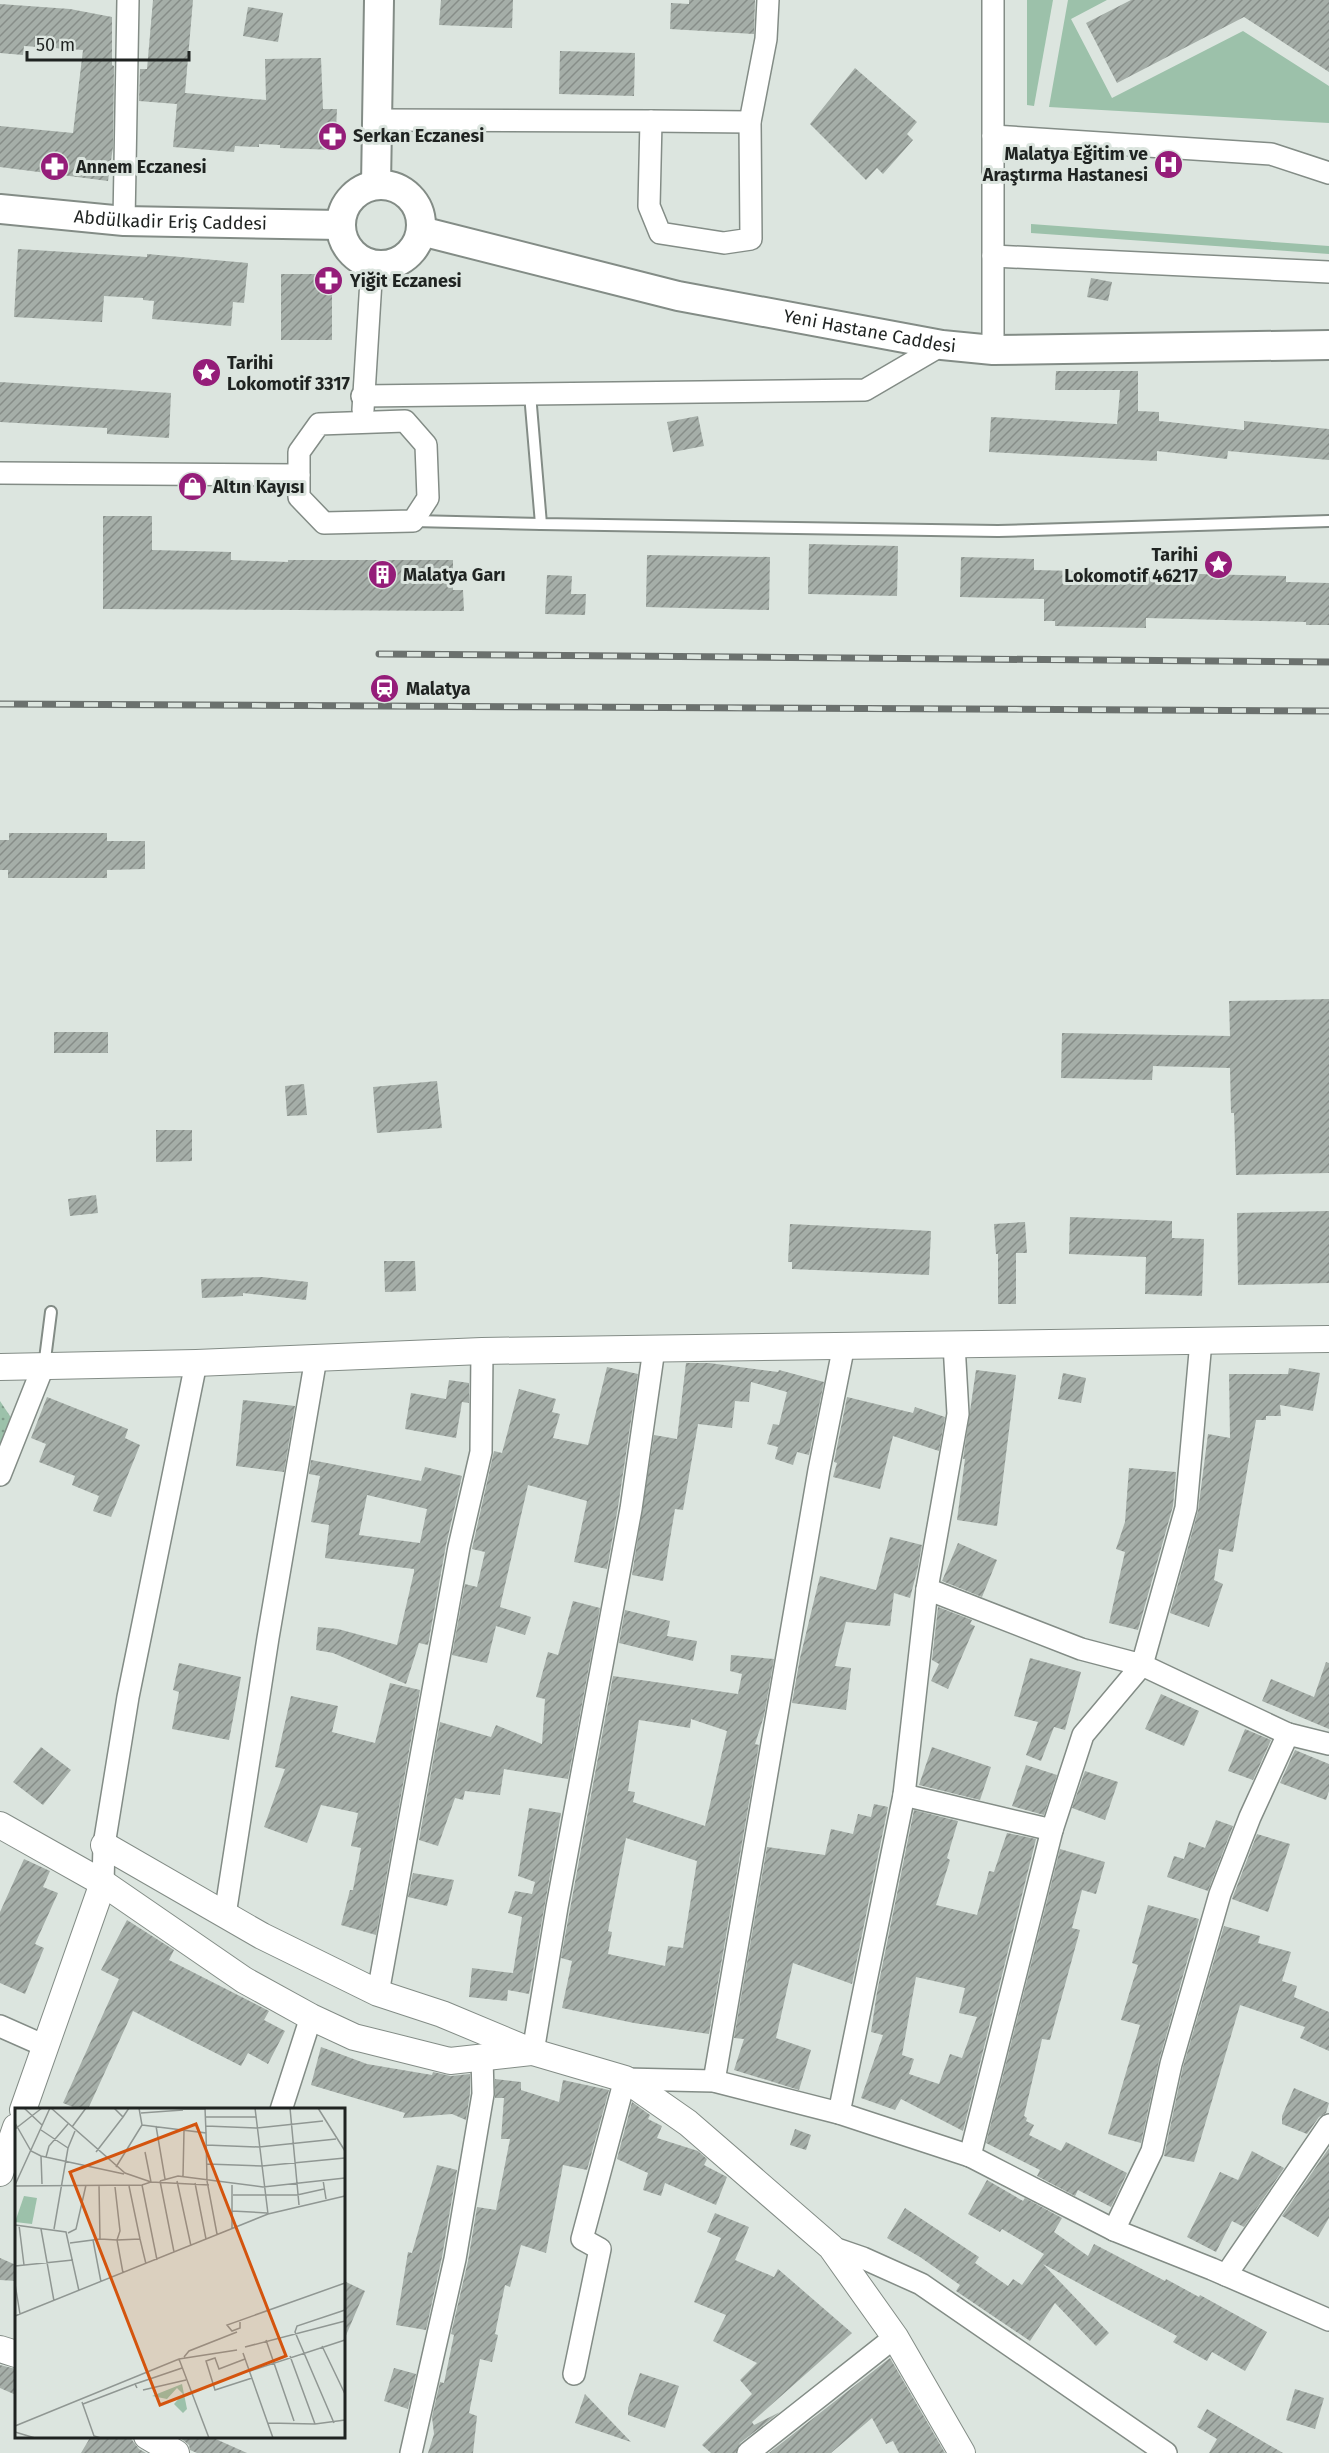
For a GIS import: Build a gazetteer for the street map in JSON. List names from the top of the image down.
{
  "streets": {
    "main road": ["Abdülkadir Eriş Caddesi", "Yeni Hastane Caddesi"]
  },
  "crossings": [
    ["Abdülkadir Eriş Caddesi", "Yeni Hastane Caddesi"]
  ],
  "places": {
    "pharmacy": ["Serkan Eczanesi", "Annem Eczanesi", "Yiğit Eczanesi"],
    "hospital": ["Malatya Eğitim ve Araştırma Hastanesi"],
    "place": ["Tarihi Lokomotif 3317", "Tarihi Lokomotif 46217"],
    "shop": ["Altın Kayısı"],
    "building": ["Malatya Garı"],
    "station": ["Malatya"]
  },
  "scale_bar": "50 m"
}
